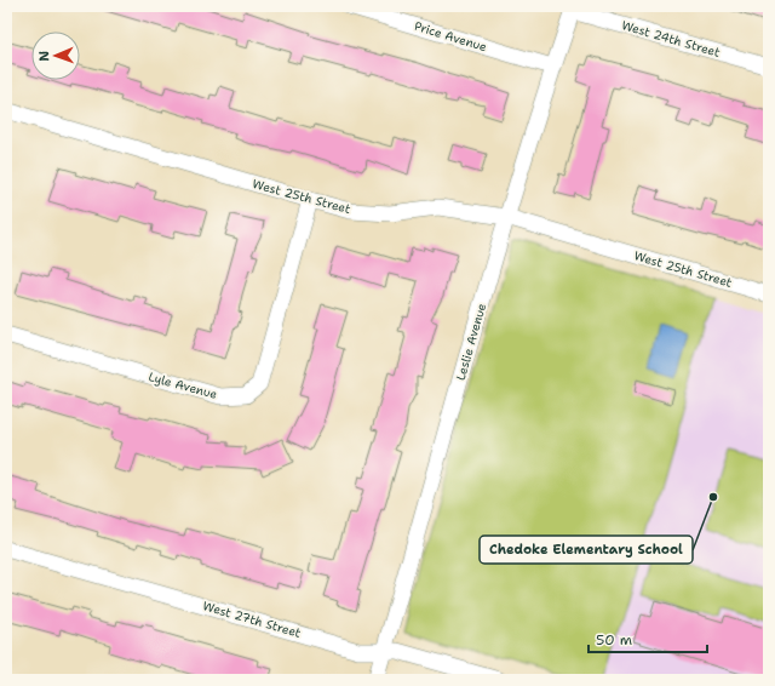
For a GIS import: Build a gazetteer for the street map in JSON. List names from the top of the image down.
{
  "streets": {
    "street": [
      "Price Avenue",
      "West 24th Street",
      "West 25th Street",
      "Leslie Avenue",
      "Lyle Avenue",
      "West 27th Street"
    ]
  },
  "crossings": [
    ["Price Avenue", "Leslie Avenue"],
    ["West 24th Street", "Leslie Avenue"],
    ["West 25th Street", "Leslie Avenue"],
    ["West 25th Street", "Lyle Avenue"],
    ["Leslie Avenue", "West 27th Street"]
  ],
  "places": ["Chedoke Elementary School"],
  "scale_bar": "50 m",
  "north": "left"
}
